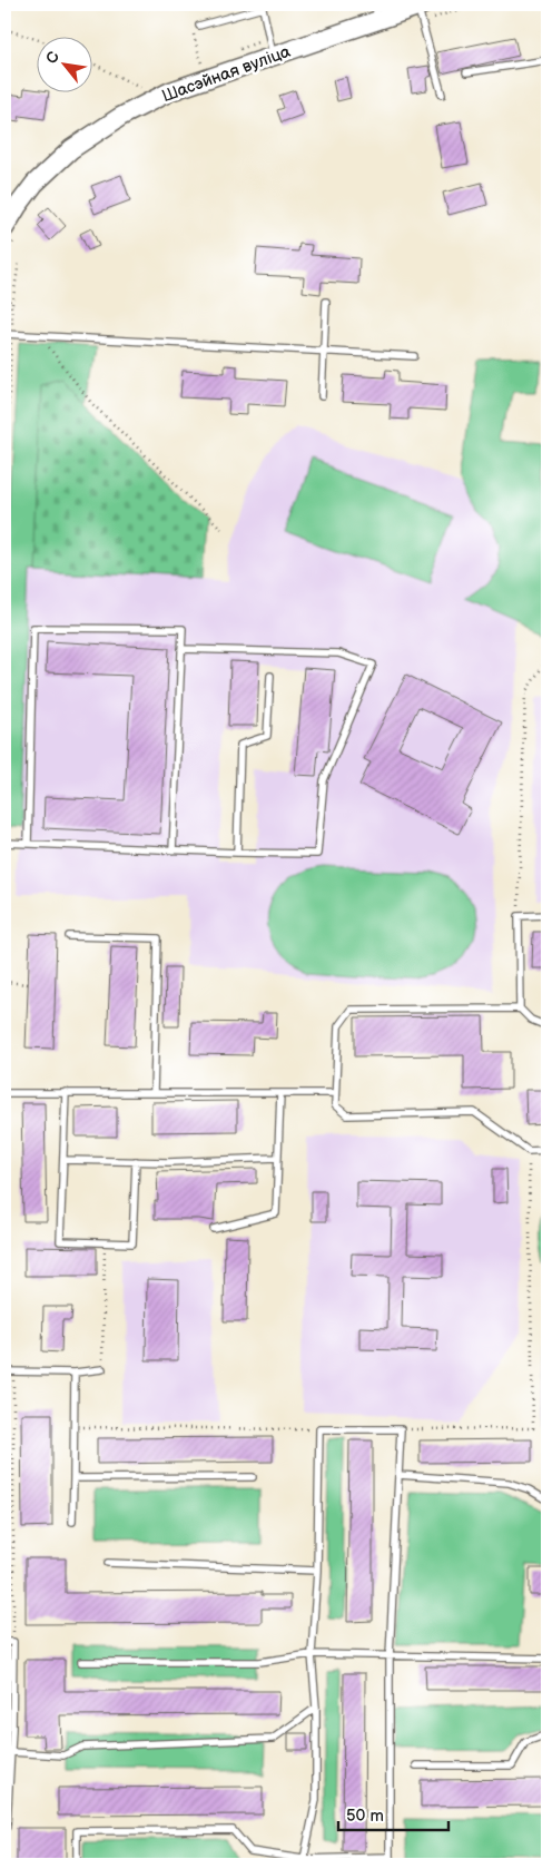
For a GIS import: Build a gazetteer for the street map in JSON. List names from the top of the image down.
{
  "streets": {
    "main road": ["Шасэйная вуліца"]
  },
  "scale_bar": "50 m",
  "north": "top left"
}
